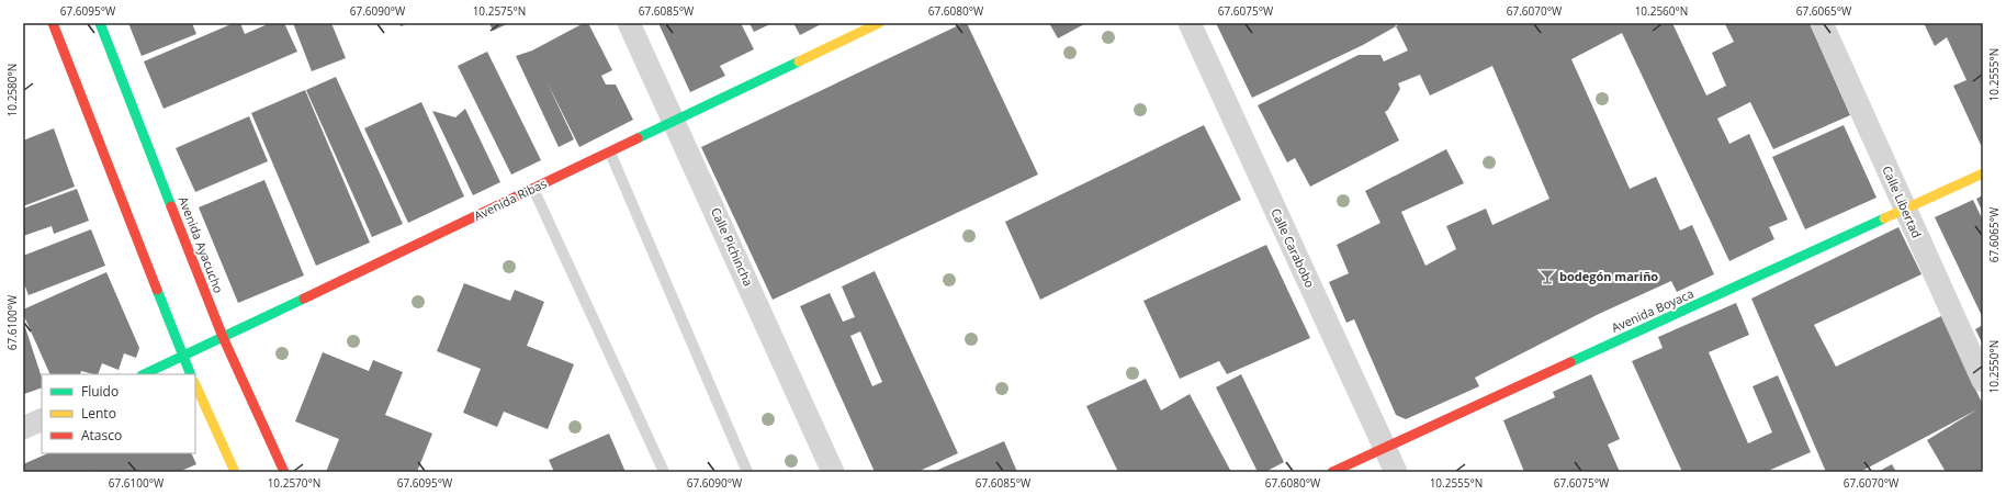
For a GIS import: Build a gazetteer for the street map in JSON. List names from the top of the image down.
{
  "streets": {
    "street": [
      "Avenida Ribas",
      "Calle Libertad",
      "Avenida Ayacucho",
      "Calle Pichincha",
      "Calle Carabobo",
      "Avenida Boyaca"
    ]
  },
  "crossings": [
    ["Avenida Ribas", "Avenida Ayacucho"],
    ["Avenida Ribas", "Calle Pichincha"],
    ["Calle Libertad", "Avenida Boyaca"],
    ["Calle Carabobo", "Avenida Boyaca"]
  ],
  "places": {
    "bar": ["bodegón mariño"]
  },
  "legend": ["Fluido", "Lento", "Atasco"],
  "coordinates": [
    "67.6095°W",
    "67.6090°W",
    "10.2575°N",
    "67.6085°W",
    "67.6080°W",
    "67.6075°W",
    "67.6070°W",
    "10.2560°N",
    "67.6065°W",
    "10.2555°N",
    "10.2580°N",
    "67.6100°W",
    "10.2550°N",
    "10.2570°N"
  ]
}
